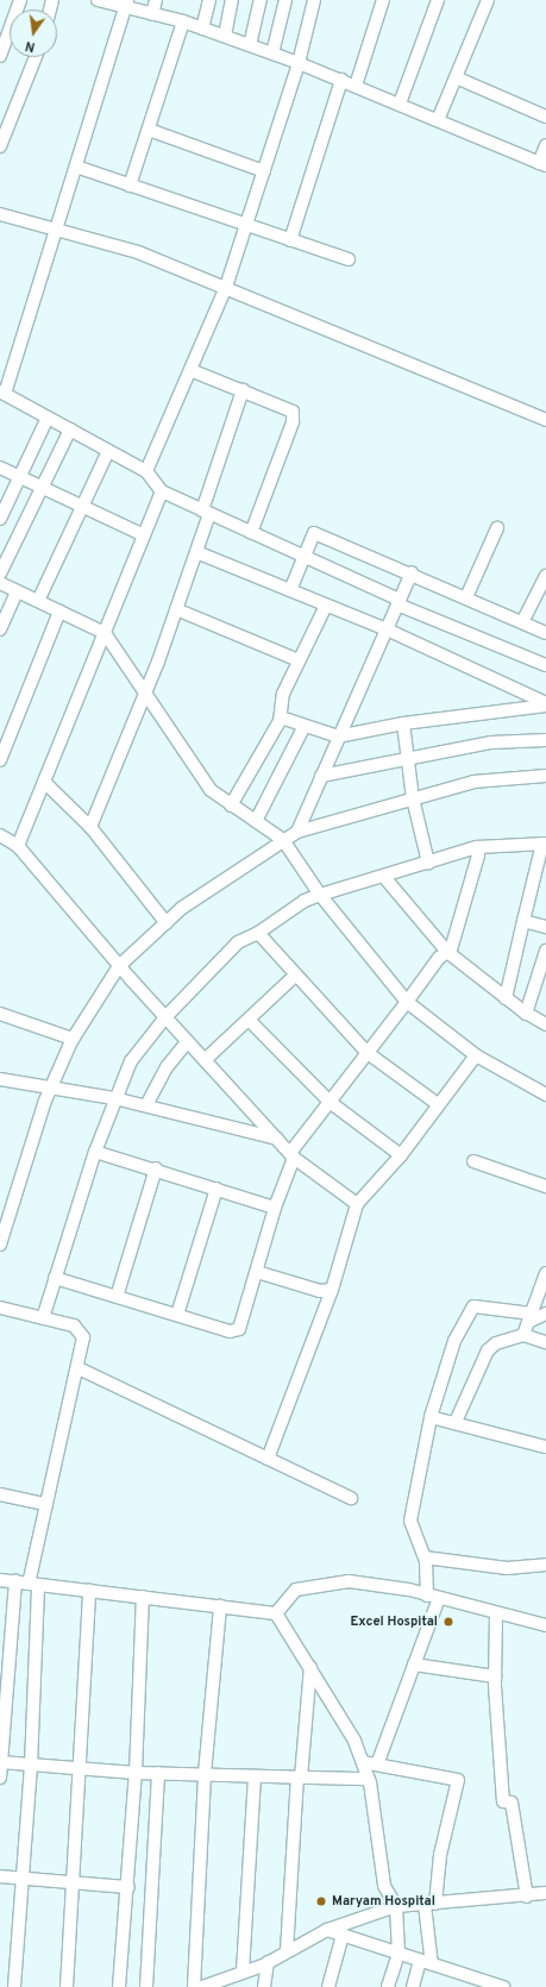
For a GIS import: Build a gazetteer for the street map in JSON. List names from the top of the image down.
{
  "places": ["Excel Hospital", "Maryam Hospital"],
  "north": "bottom"
}
